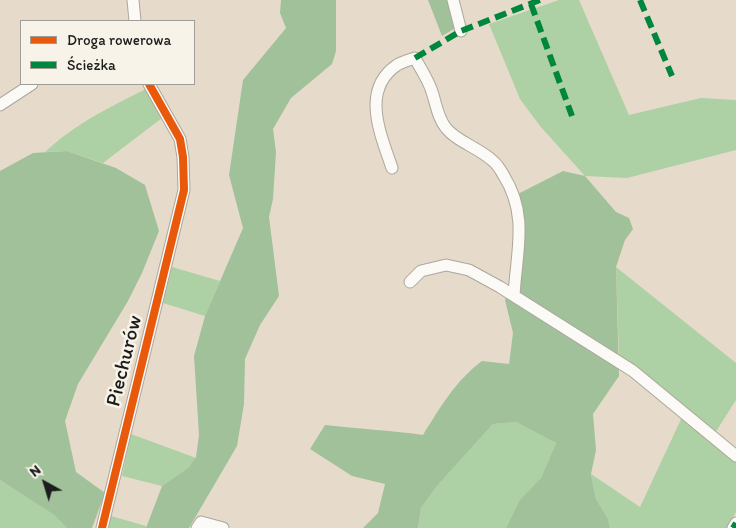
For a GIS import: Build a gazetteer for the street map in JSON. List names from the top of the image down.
{
  "streets": {
    "street": ["Piechurów"]
  },
  "legend": ["Droga rowerowa", "Ścieżka"],
  "north": "top left"
}
